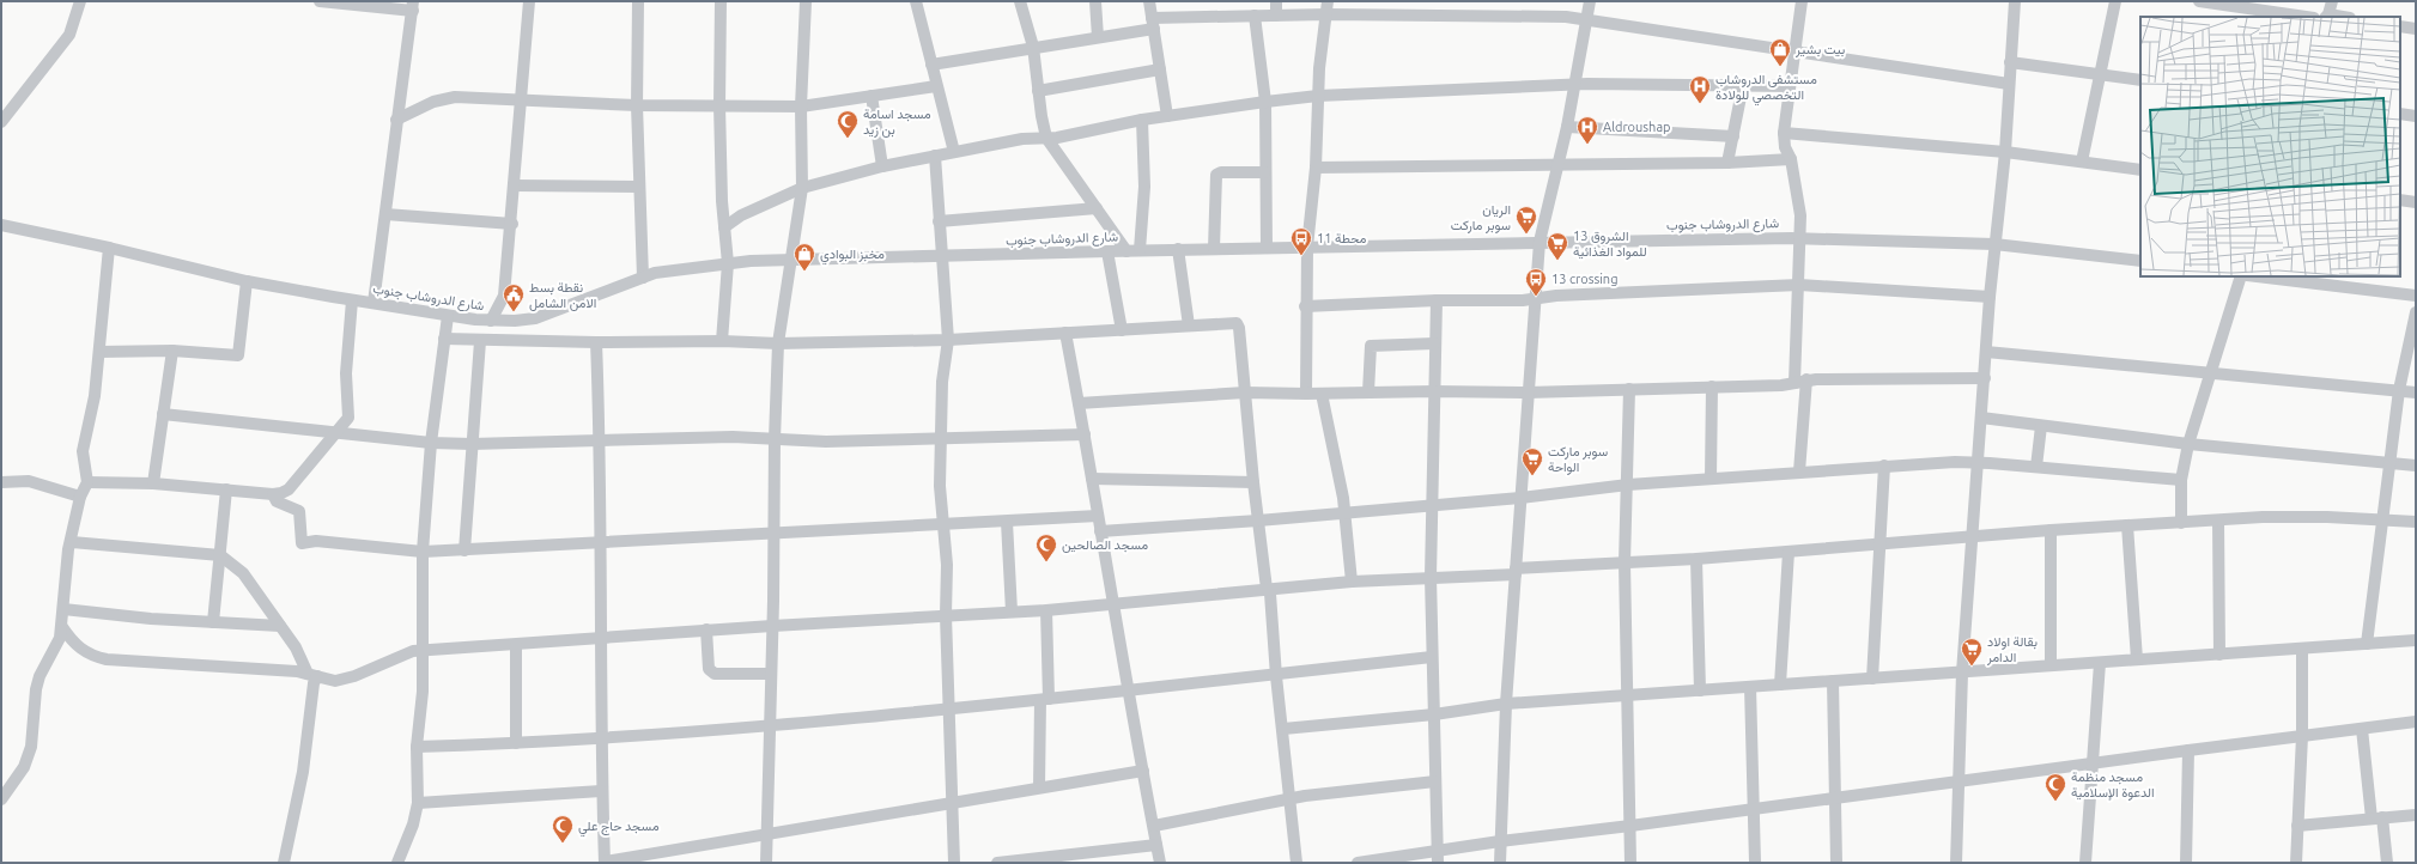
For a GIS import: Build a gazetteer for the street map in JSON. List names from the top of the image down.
{
  "streets": {
    "street": ["شارع الدروشاب جنوب"]
  },
  "places": {
    "shop": ["بيت بشير", "مخبز البوادي"],
    "hospital": ["مستشفى الدروشاب التخصصي للولادة", "Aldroushap"],
    "mosque": [
      "مسجد اسامة بن زيد",
      "مسجد الصالحين",
      "مسجد منظمة الدعوة الإسلامية",
      "مسجد حاج علي"
    ],
    "supermarket": [
      "الريان سوبر ماركت",
      "الشروق 13 للمواد الغذائية",
      "سوبر ماركت الواحة",
      "بقالة اولاد الدامر"
    ],
    "bus stop": ["محطة 11", "13 crossing"],
    "public building": ["نقطة بسط الامن الشامل"]
  }
}
